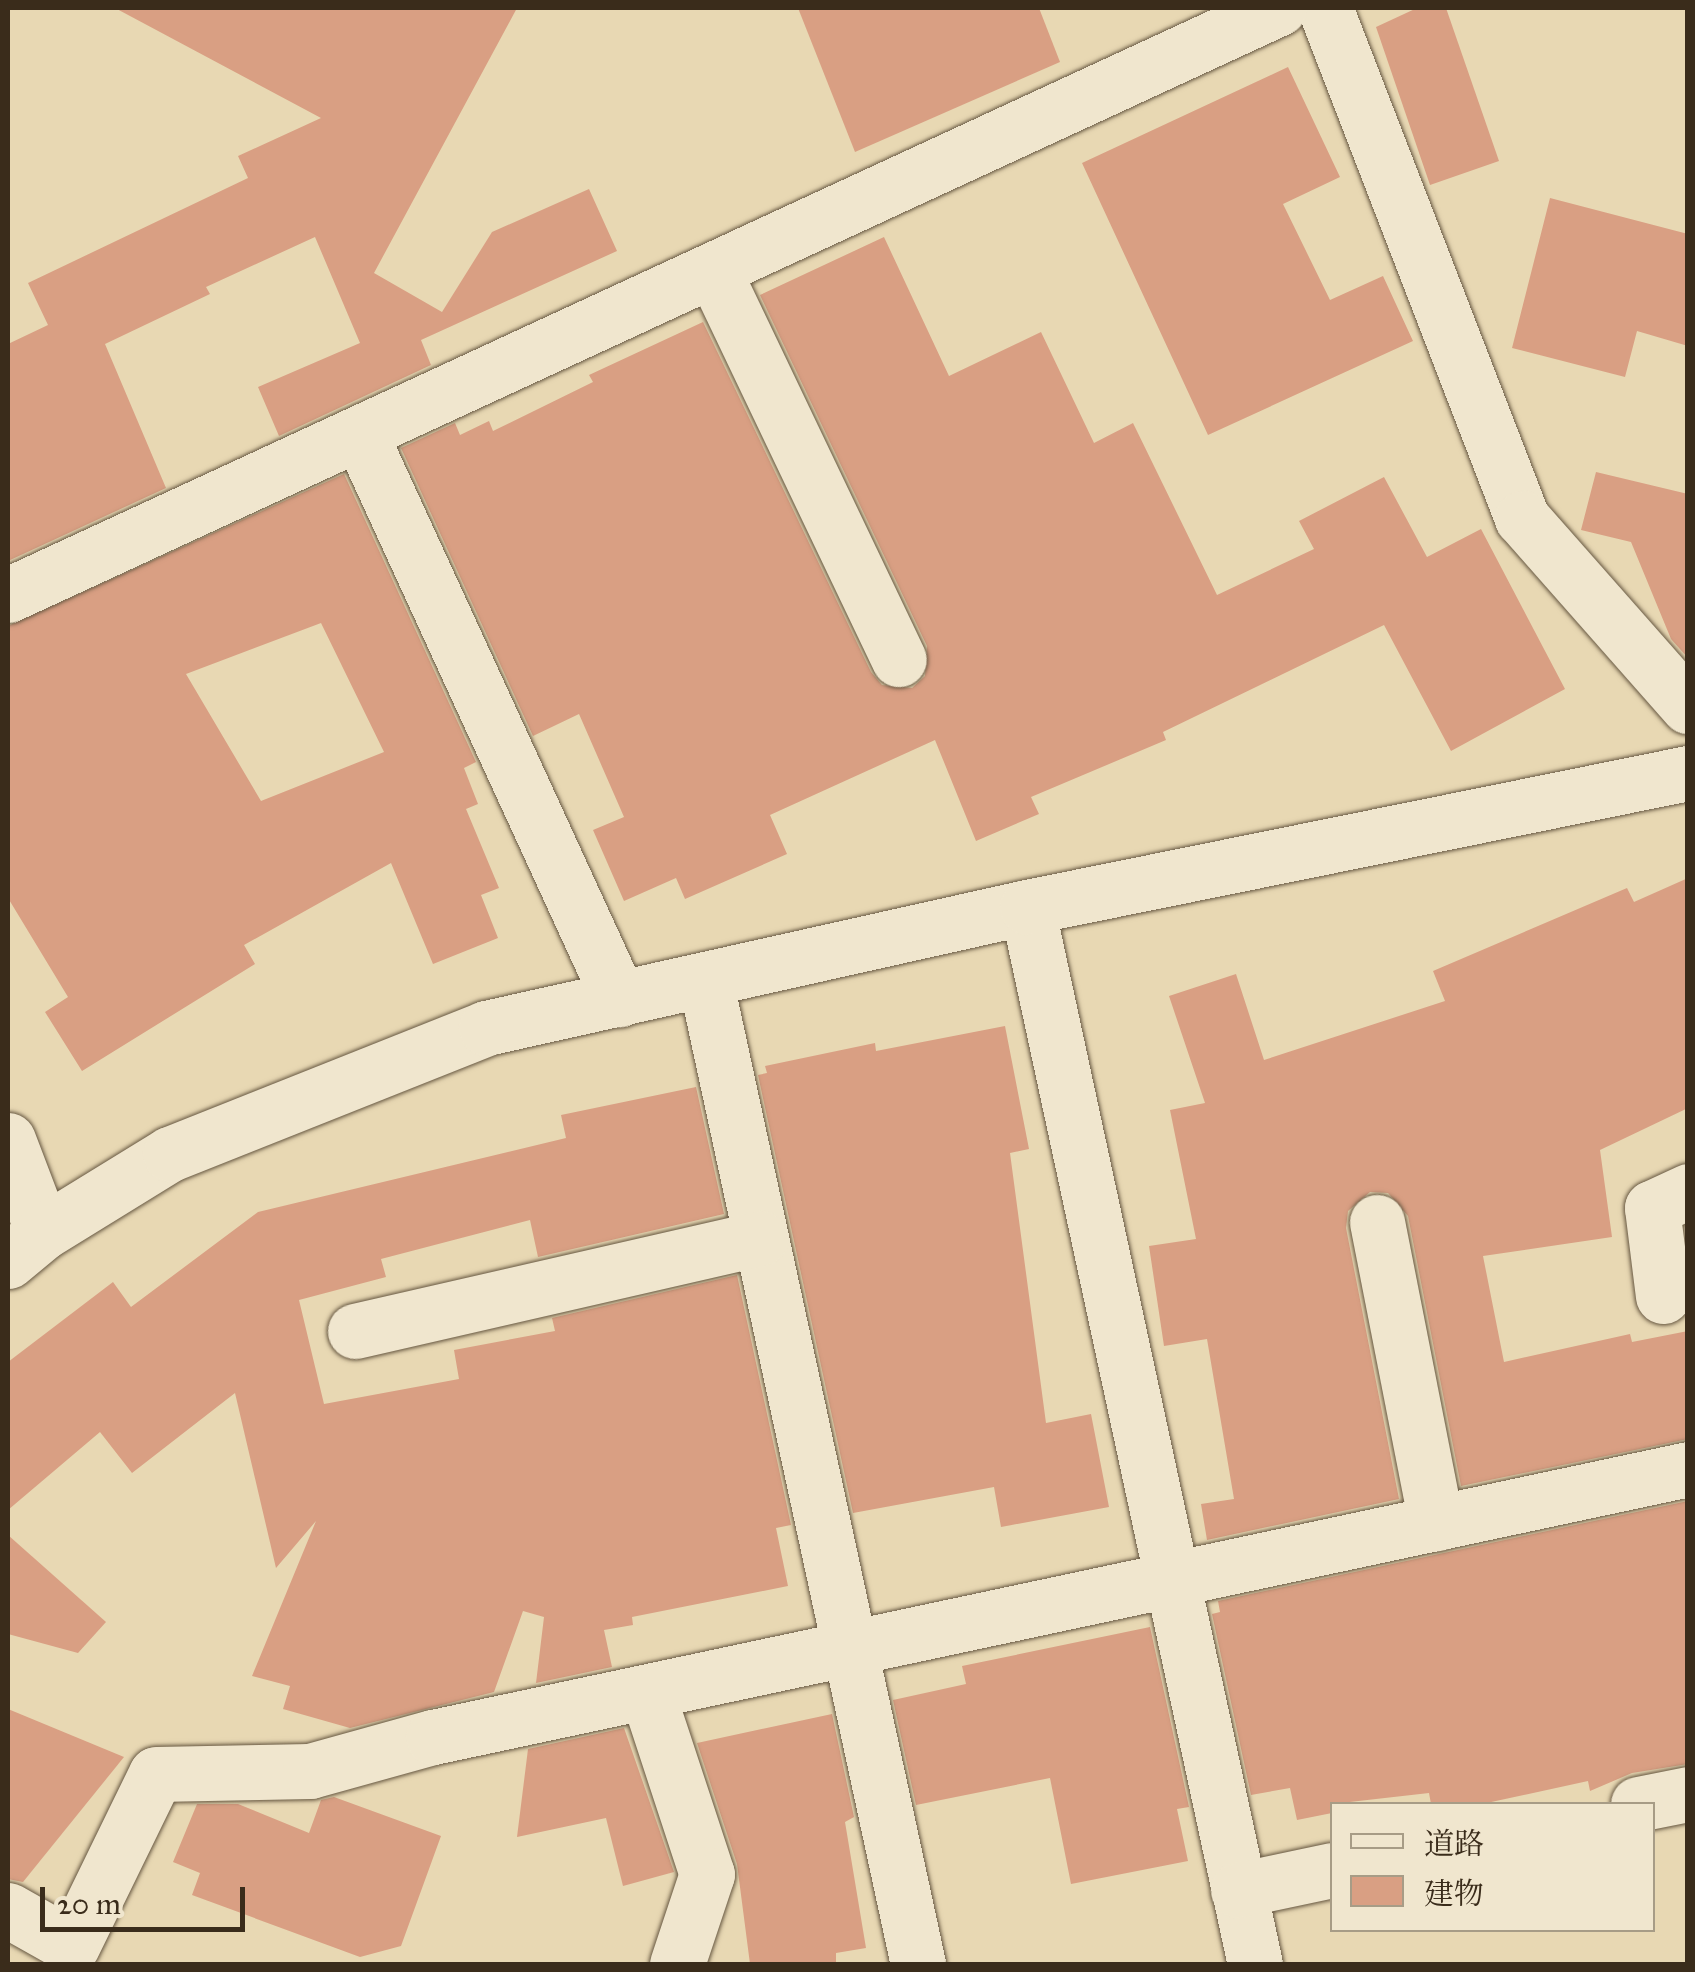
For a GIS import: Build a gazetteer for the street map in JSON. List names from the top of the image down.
{
  "legend": ["道路", "建物"],
  "scale_bar": "20 m"
}
